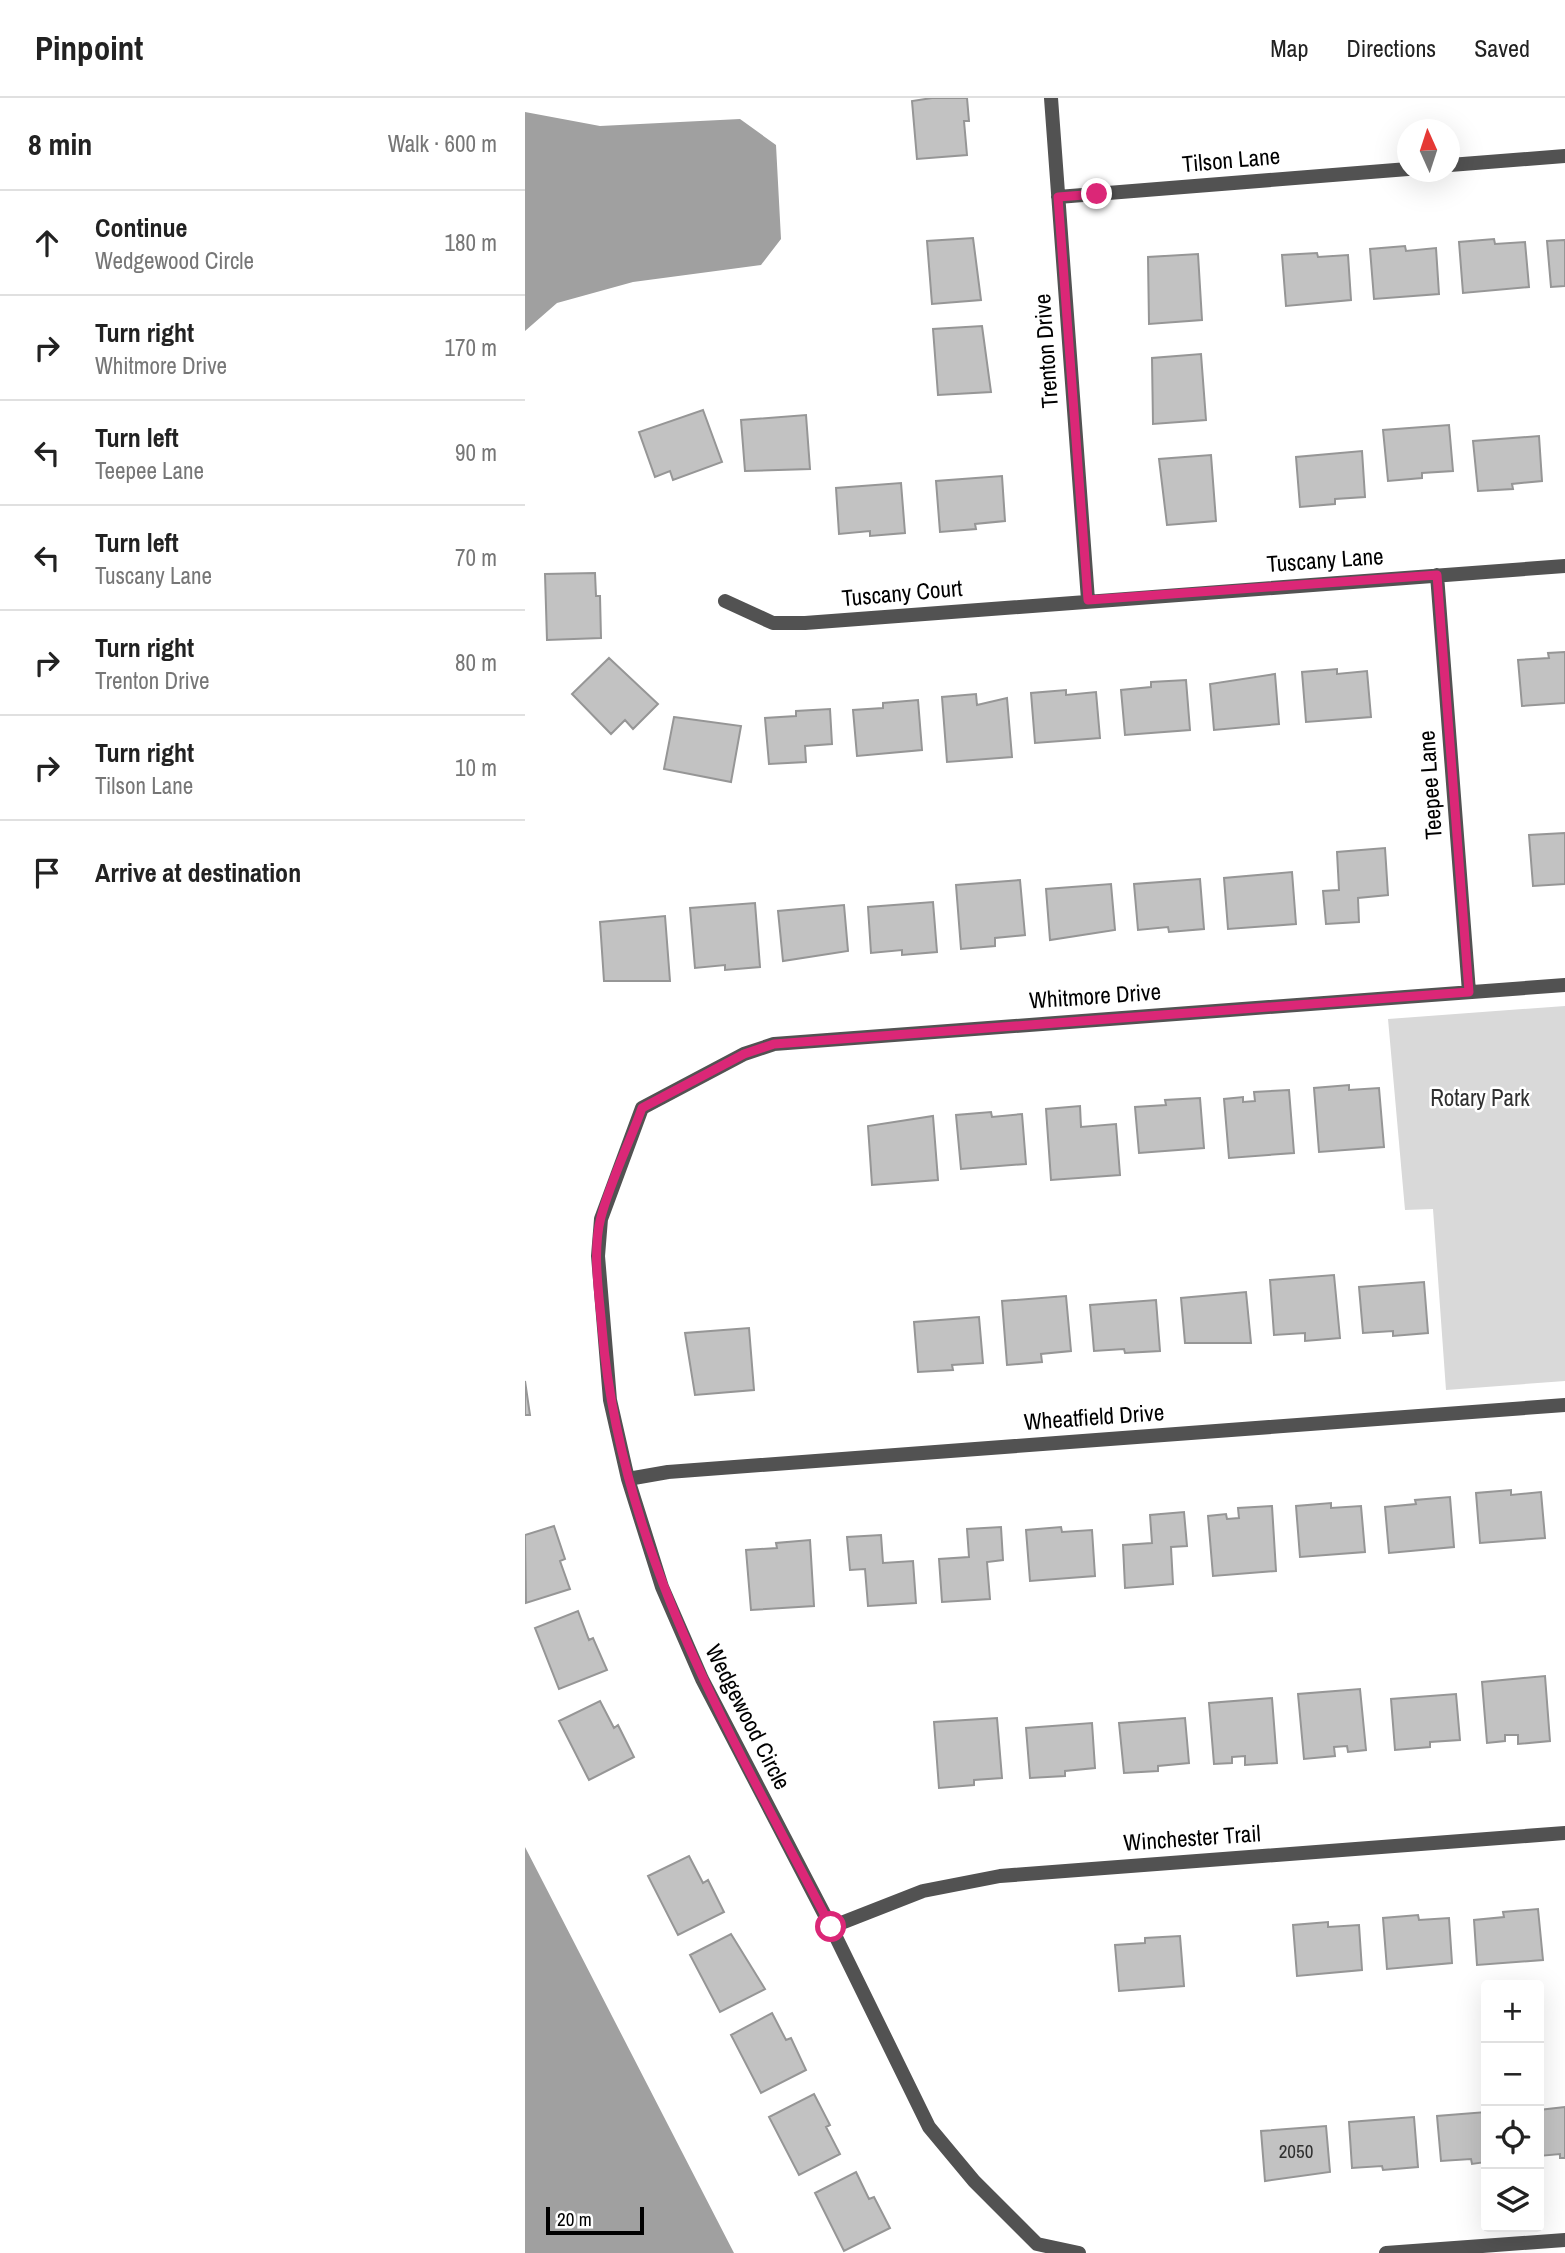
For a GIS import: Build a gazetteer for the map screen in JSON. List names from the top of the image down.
{
  "streets": {
    "street": [
      "Tilson Lane",
      "Trenton Drive",
      "Tuscany Lane",
      "Tuscany Court",
      "Teepee Lane",
      "Whitmore Drive",
      "Wheatfield Drive",
      "Wedgewood Circle",
      "Winchester Trail"
    ]
  },
  "crossings": [
    ["Tilson Lane", "Trenton Drive"],
    ["Trenton Drive", "Tuscany Lane"],
    ["Trenton Drive", "Tuscany Court"],
    ["Tuscany Lane", "Tuscany Court"],
    ["Tuscany Lane", "Teepee Lane"],
    ["Teepee Lane", "Whitmore Drive"],
    ["Whitmore Drive", "Wedgewood Circle"],
    ["Wheatfield Drive", "Wedgewood Circle"],
    ["Wedgewood Circle", "Winchester Trail"]
  ],
  "parks": ["Rotary Park"],
  "house_numbers": ["2050"],
  "scale_bar": "20 m",
  "north": "top",
  "page": {
    "header": "Pinpoint",
    "nav": ["Map", "Directions", "Saved"],
    "heading": ["8 min", "Walk · 600 m"],
    "list": [
      ["Continue", "Wedgewood Circle", "180 m"],
      ["Turn right", "Whitmore Drive", "170 m"],
      ["Turn left", "Teepee Lane", "90 m"],
      ["Turn left", "Tuscany Lane", "70 m"],
      ["Turn right", "Trenton Drive", "80 m"],
      ["Turn right", "Tilson Lane", "10 m"],
      "Arrive at destination"
    ],
    "map_buttons": ["+", "−"],
    "scale": "20 m"
  }
}
